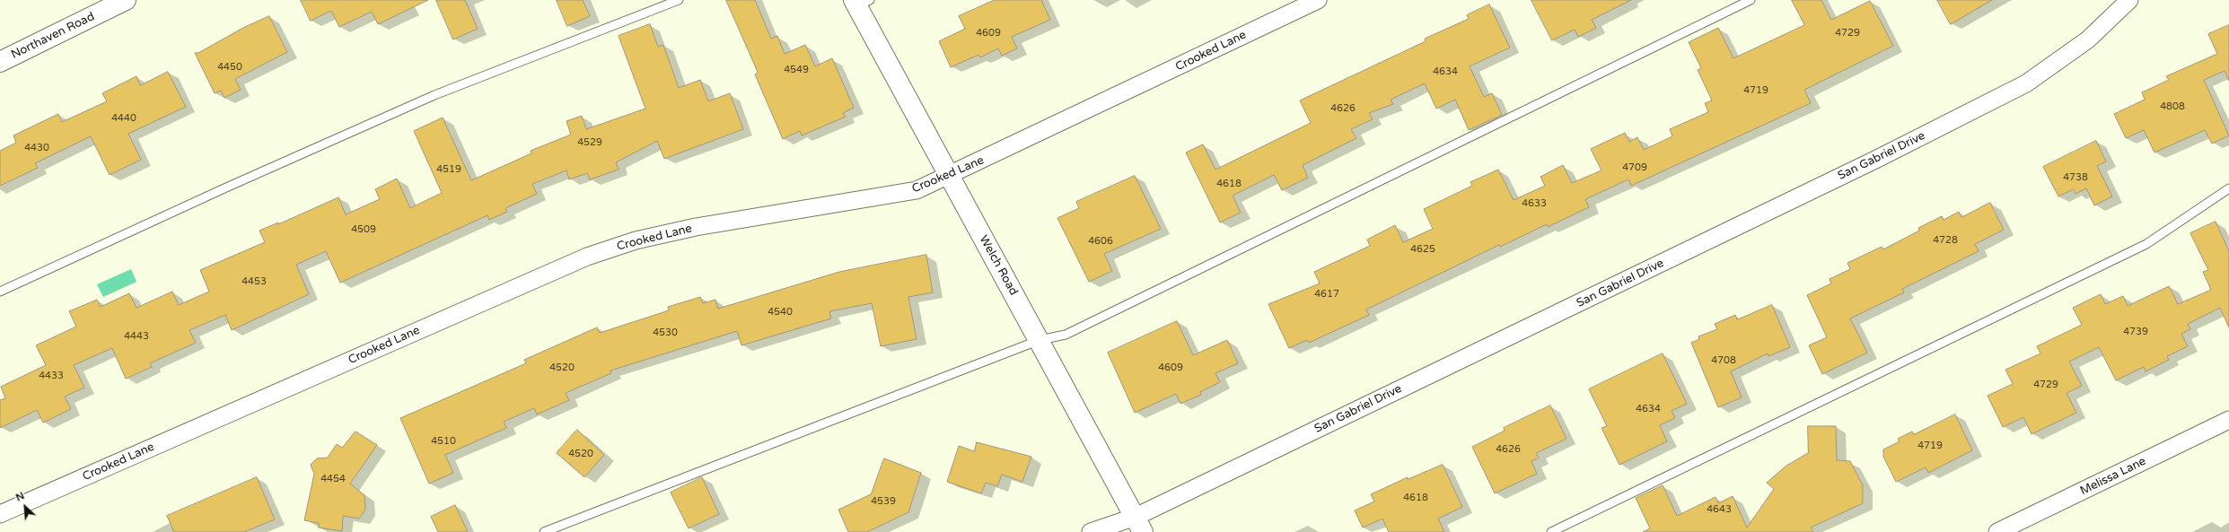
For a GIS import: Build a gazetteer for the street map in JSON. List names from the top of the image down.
{
  "streets": {
    "street": [
      "Northaven Road",
      "Crooked Lane",
      "San Gabriel Drive",
      "Welch Road",
      "Melissa Lane"
    ]
  },
  "crossings": [
    ["Crooked Lane", "Welch Road"],
    ["San Gabriel Drive", "Welch Road"]
  ],
  "house_numbers": [
    "4609",
    "4729",
    "4450",
    "4549",
    "4634",
    "4719",
    "4808",
    "4626",
    "4440",
    "4529",
    "4430",
    "4709",
    "4519",
    "4738",
    "4618",
    "4633",
    "4509",
    "4728",
    "4606",
    "4625",
    "4453",
    "4617",
    "4540",
    "4739",
    "4530",
    "4443",
    "4708",
    "4520",
    "4609",
    "4433",
    "4729",
    "4634",
    "4510",
    "4719",
    "4626",
    "4520",
    "4454",
    "4618",
    "4539",
    "4643"
  ],
  "north": "top left"
}
